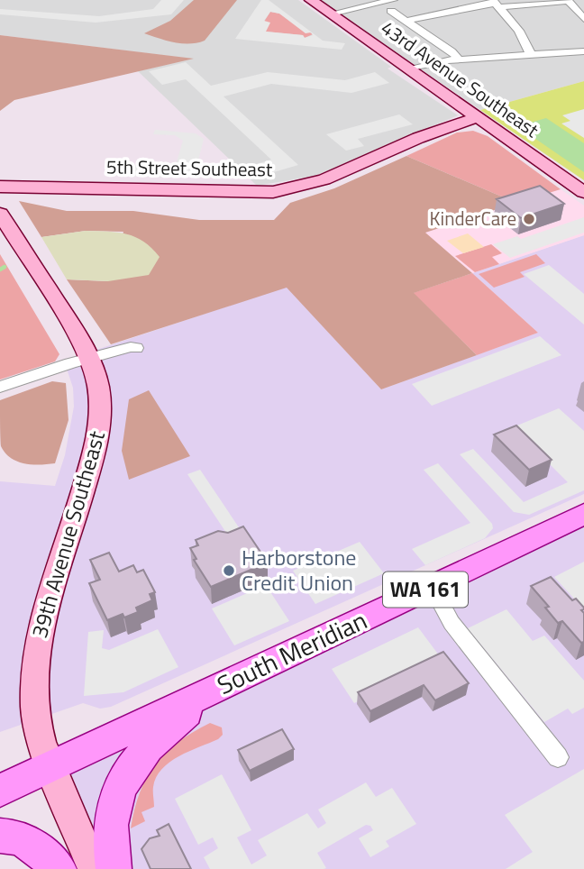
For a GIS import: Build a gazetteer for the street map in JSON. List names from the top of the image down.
{
  "streets": {
    "main road": ["WA 161", "South Meridian"],
    "street": ["43rd Avenue Southeast", "5th Street Southeast", "39th Avenue Southeast"]
  },
  "crossings": [
    ["43rd Avenue Southeast", "5th Street Southeast"],
    ["39th Avenue Southeast", "South Meridian"]
  ],
  "places": ["KinderCare", "Harborstone Credit Union"]
}
